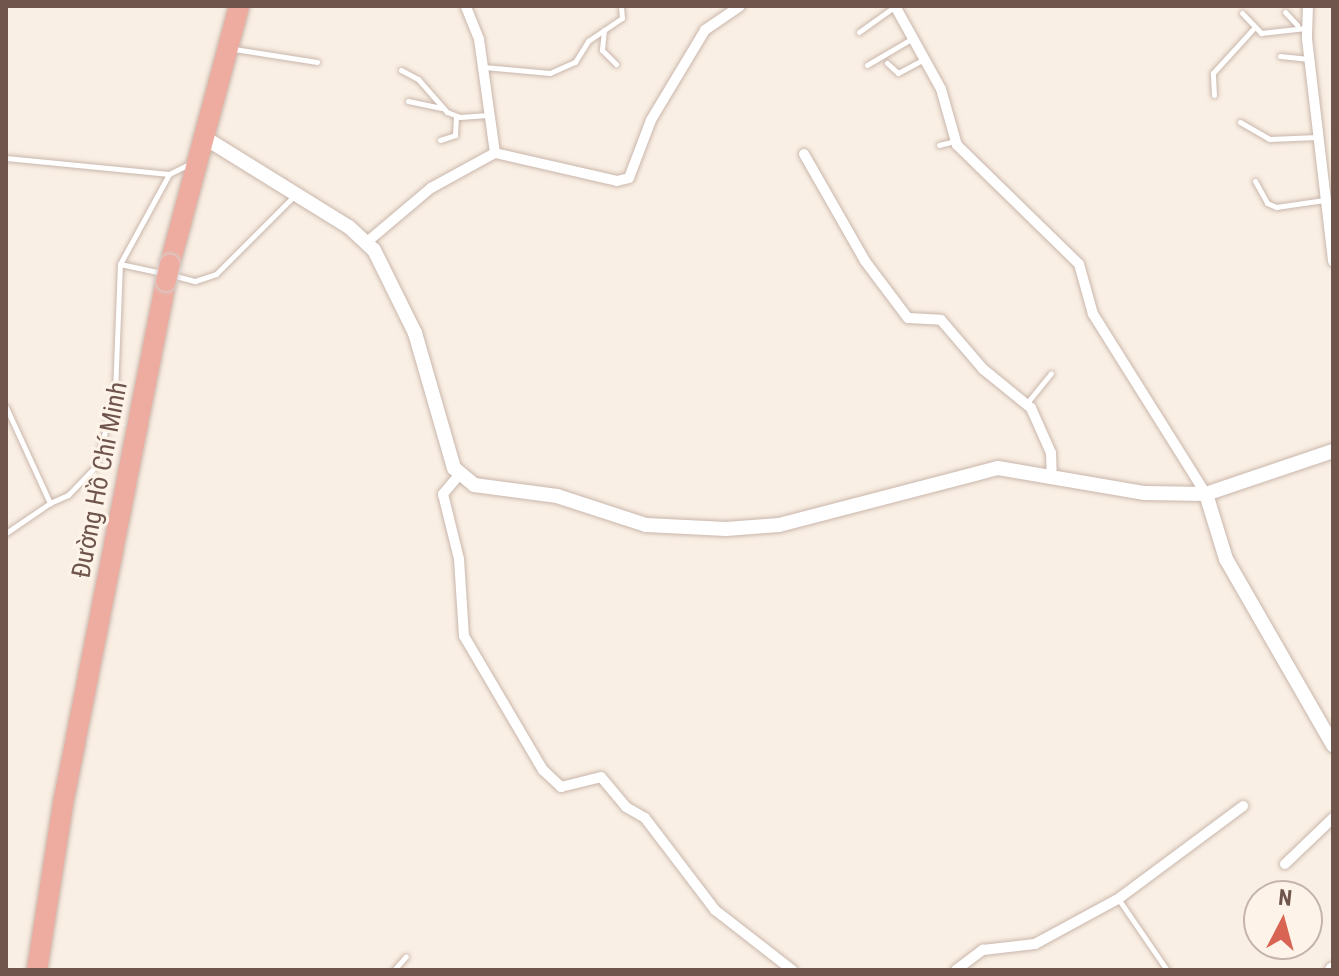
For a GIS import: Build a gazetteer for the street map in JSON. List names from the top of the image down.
{
  "streets": {
    "highway": ["Đường Hồ Chí Minh"]
  },
  "north": "top"
}
